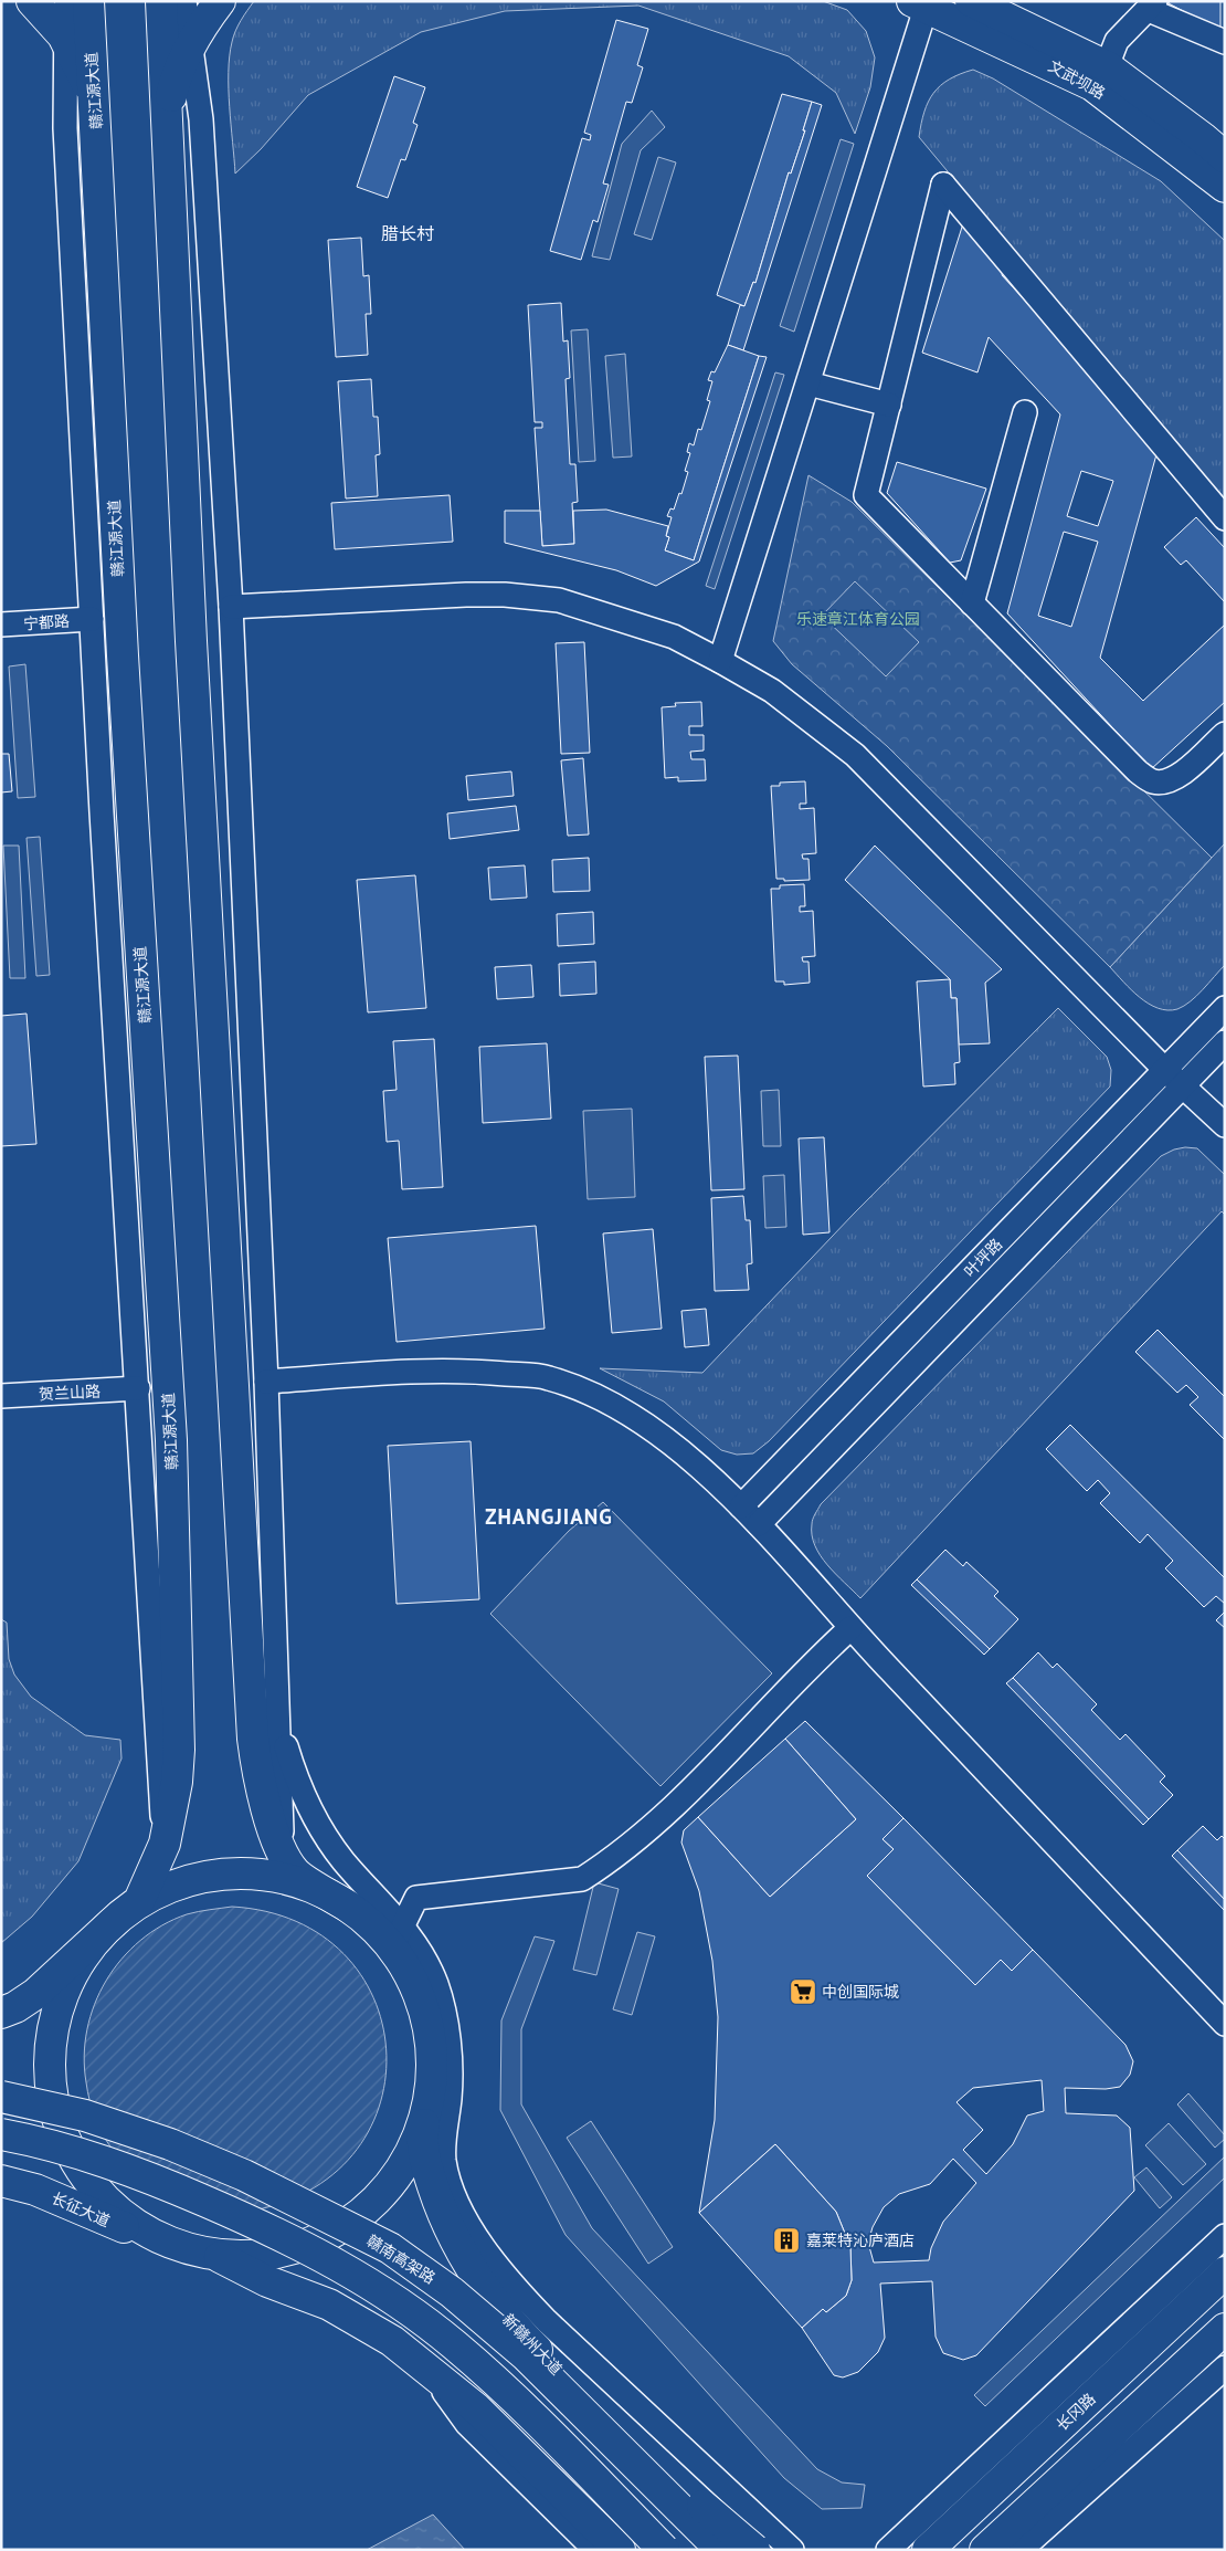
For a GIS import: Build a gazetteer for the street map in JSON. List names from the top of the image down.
{
  "streets": {
    "main road": [
      "文武坝路",
      "赣江源大道",
      "长征大道",
      "赣南高架路",
      "新赣州大道",
      "长冈路"
    ],
    "street": ["宁都路", "叶坪路", "贺兰山路"]
  },
  "districts": ["腊长村", "ZHANGJIANG"],
  "parks": ["乐速章江体育公园"],
  "places": {
    "supermarket": ["中创国际城"],
    "building": ["嘉莱特沁庐酒店"]
  }
}
